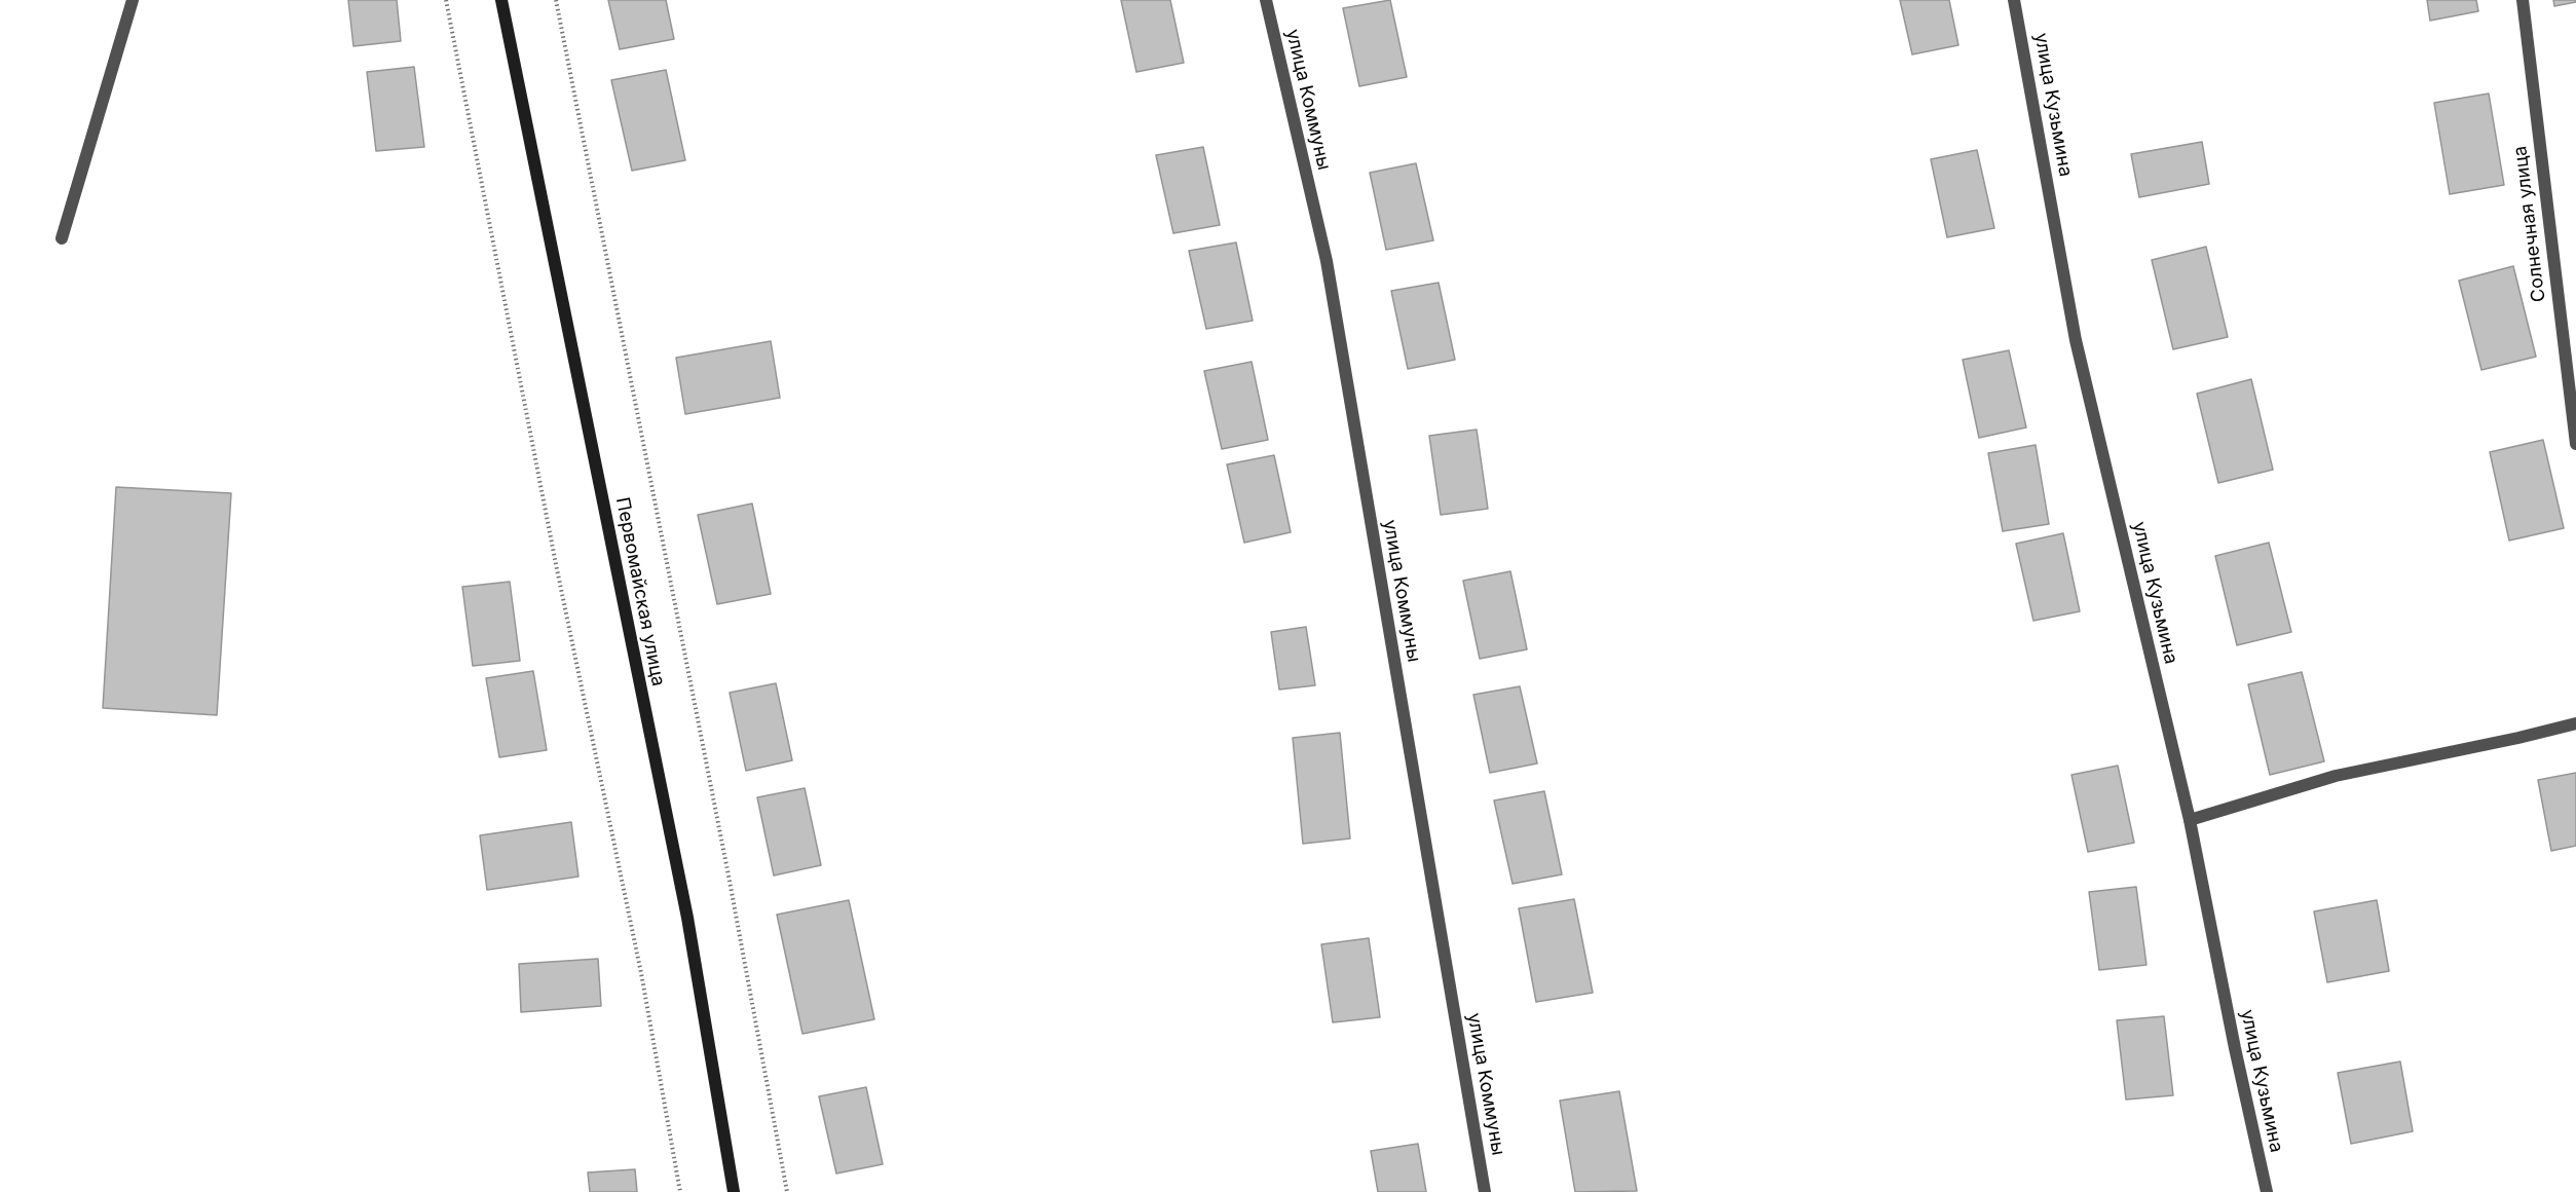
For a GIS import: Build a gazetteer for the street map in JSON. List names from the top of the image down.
{
  "streets": {
    "main road": ["Первомайская улица"],
    "street": ["улица Коммуны", "улица Кузьмина", "Солнечная улица"]
  }
}
